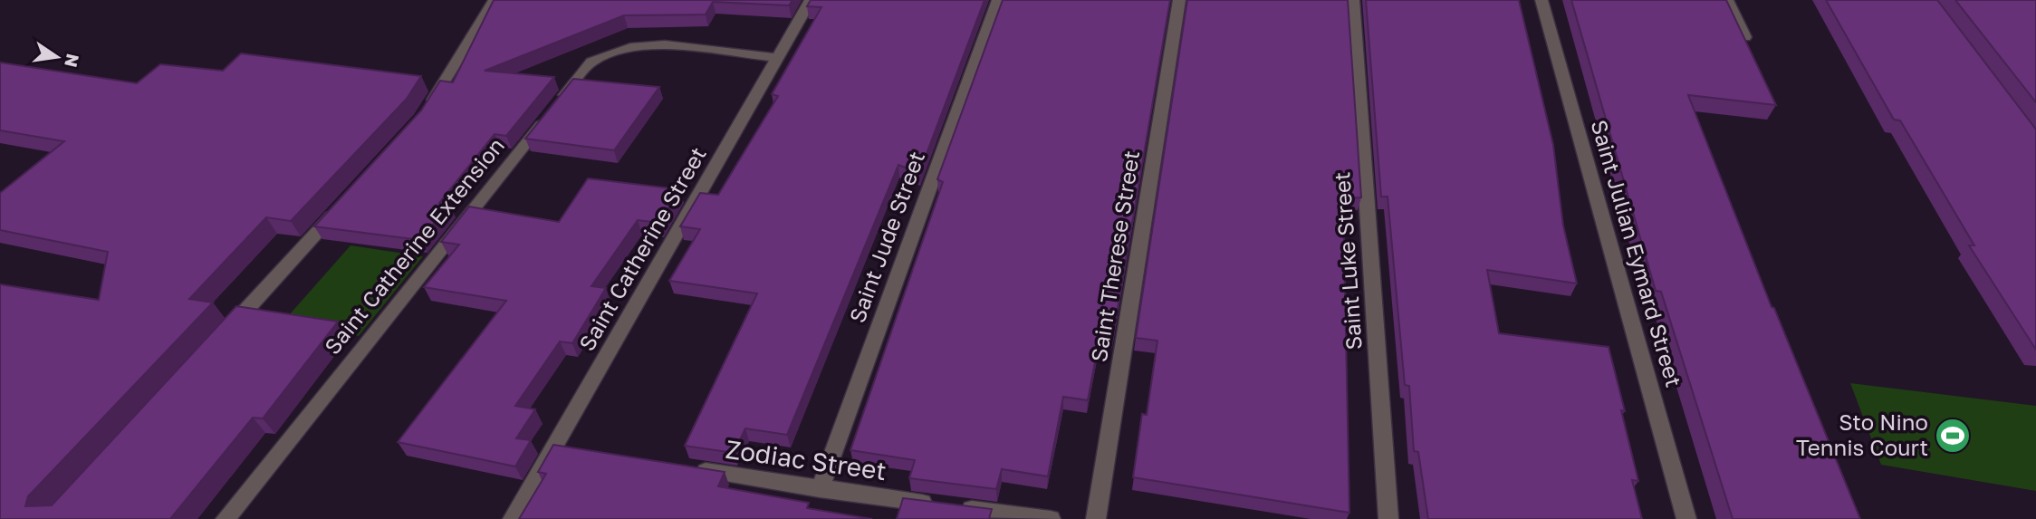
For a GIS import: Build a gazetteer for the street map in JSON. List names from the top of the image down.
{
  "streets": {
    "street": [
      "Saint Jude Street",
      "Saint Catherine Extension",
      "Saint Catherine Street",
      "Saint Julian Eymard Street",
      "Saint Therese Street",
      "Saint Luke Street",
      "Zodiac Street"
    ]
  },
  "crossings": [
    ["Saint Jude Street", "Zodiac Street"],
    ["Saint Catherine Extension", "Saint Catherine Street"]
  ],
  "places": {
    "sports": ["Sto Nino Tennis Court"]
  },
  "north": "right"
}
